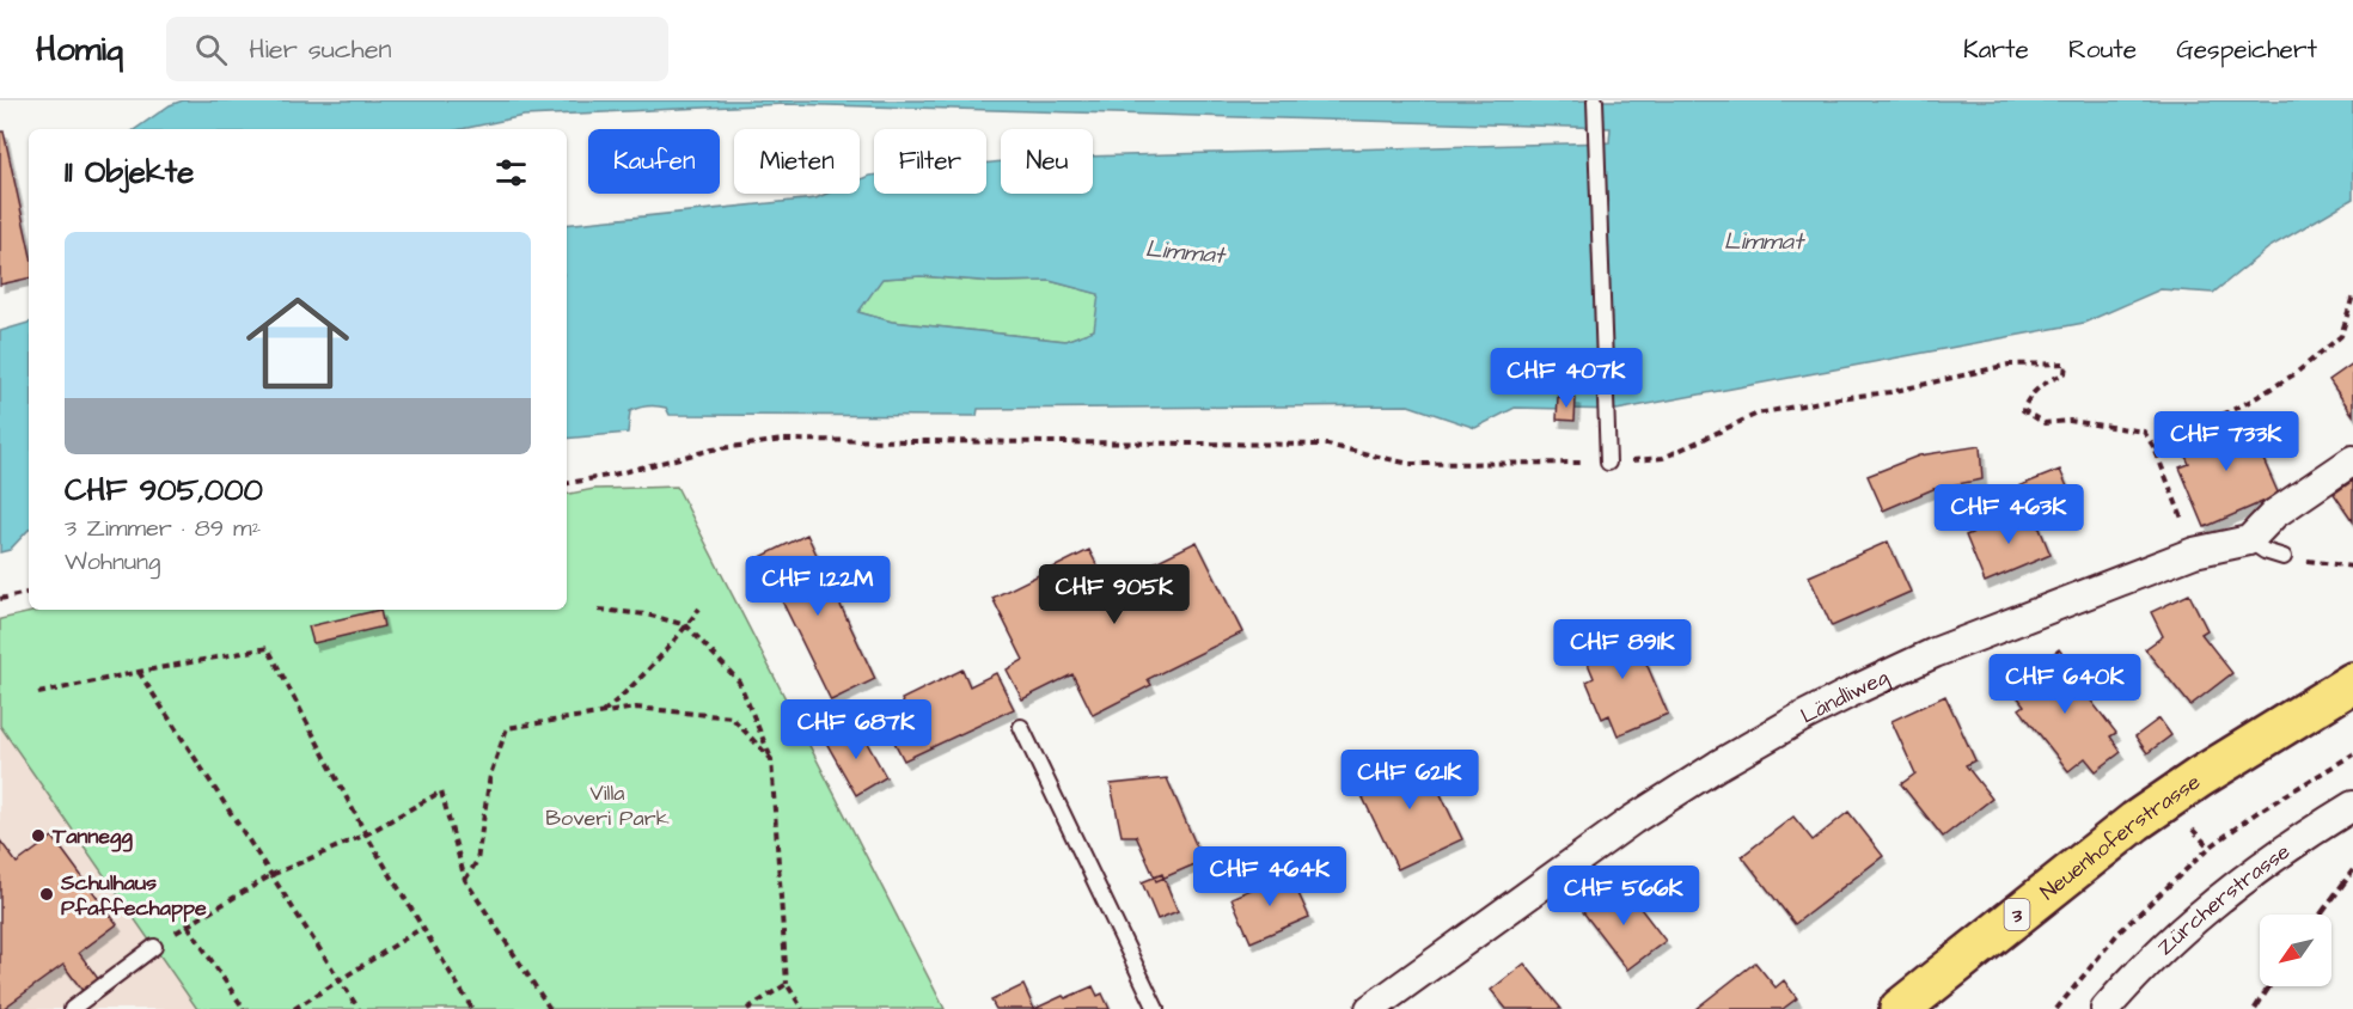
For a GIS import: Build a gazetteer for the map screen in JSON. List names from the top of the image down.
{
  "streets": {
    "main road": ["Neuenhoferstrasse", "3"],
    "street": ["Ländliweg", "Zürcherstrasse"]
  },
  "water": ["Limmat"],
  "parks": ["Villa Boveri Park"],
  "places": ["Tannegg", "Schulhaus Pfaffechappe"],
  "north": "bottom left",
  "page": {
    "header": "Homiq",
    "search": "Hier suchen",
    "nav": ["Karte", "Route", "Gespeichert"],
    "chip": [
      "Kaufen",
      "Mieten",
      "Filter",
      "Neu"
    ],
    "heading": "11 Objekte",
    "list": [
      {
        "name": "CHF 905,000",
        "note": "3 Zimmer · 89 m² · Wohnung"
      }
    ],
    "price": [
      "CHF 407K",
      "CHF 733K",
      "CHF 463K",
      "CHF 1.22M",
      "CHF 905K",
      "CHF 891K",
      "CHF 640K",
      "CHF 687K",
      "CHF 621K",
      "CHF 464K",
      "CHF 566K"
    ]
  }
}
